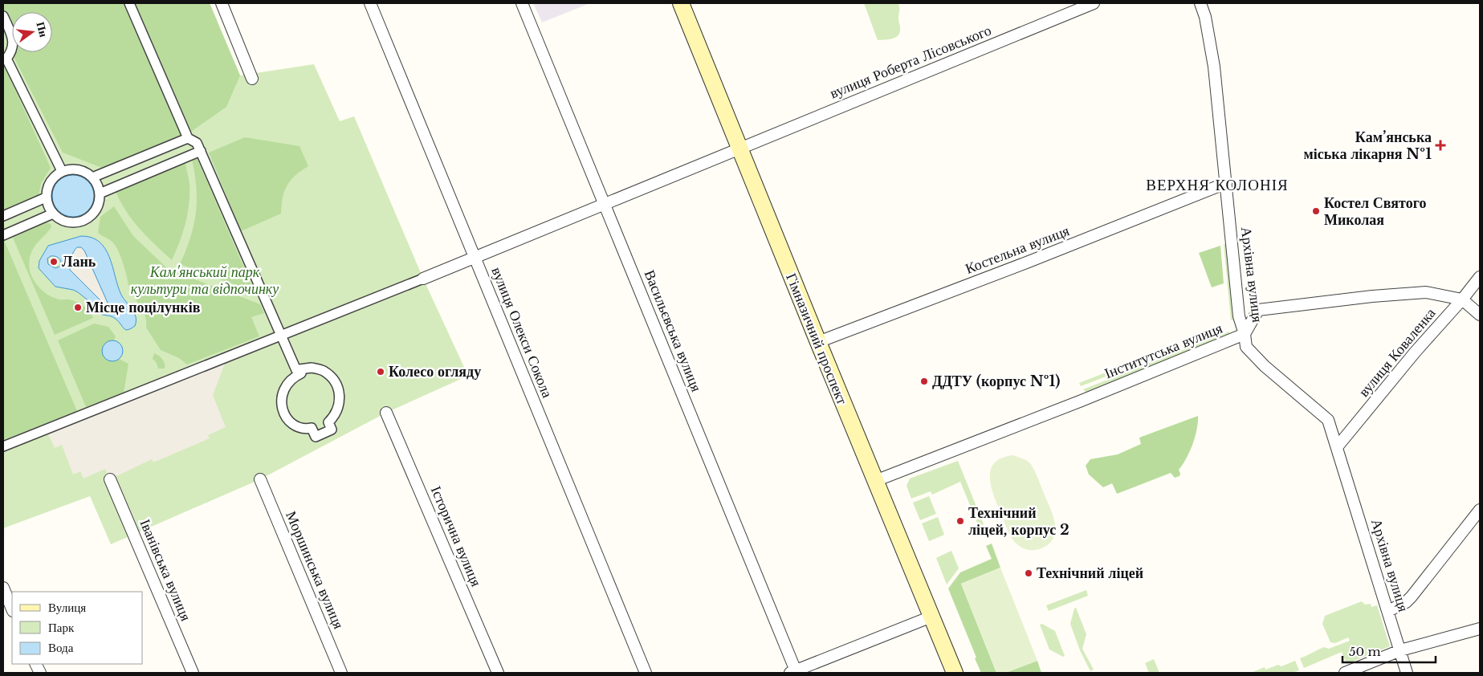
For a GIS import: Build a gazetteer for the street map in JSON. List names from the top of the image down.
{
  "streets": {
    "main road": ["Гімназичний проспект"],
    "street": [
      "вулиця Роберта Лісовського",
      "Костельна вулиця",
      "Архівна вулиця",
      "Васильєвська вулиця",
      "вулиця Олекси Сокола",
      "Інститутська вулиця",
      "вулиця Коваленка",
      "Історична вулиця",
      "Іванівська вулиця",
      "Моршинська вулиця"
    ]
  },
  "crossings": [
    ["вулиця Роберта Лісовського", "Васильєвська вулиця"],
    ["вулиця Роберта Лісовського", "вулиця Олекси Сокола"],
    ["вулиця Роберта Лісовського", "Гімназичний проспект"],
    ["Костельна вулиця", "Архівна вулиця"],
    ["Костельна вулиця", "Гімназичний проспект"],
    ["Архівна вулиця", "Інститутська вулиця"],
    ["Архівна вулиця", "вулиця Коваленка"],
    ["Гімназичний проспект", "Інститутська вулиця"],
    ["Інститутська вулиця", "вулиця Коваленка"]
  ],
  "districts": ["ВЕРХНЯ КОЛОНІЯ"],
  "parks": ["Кам'янський парк культури та відпочинку"],
  "places": {
    "health": ["Кам’янська міська лікарня №1"],
    "other": [
      "Костел Святого Миколая",
      "Лань",
      "Місце поцілунків",
      "Колесо огляду",
      "ДДТУ (корпус №1)",
      "Технічний ліцей, корпус 2",
      "Технічний ліцей"
    ]
  },
  "legend": ["Вулиця", "Парк", "Вода"],
  "scale_bar": "50 m",
  "north": "right"
}
